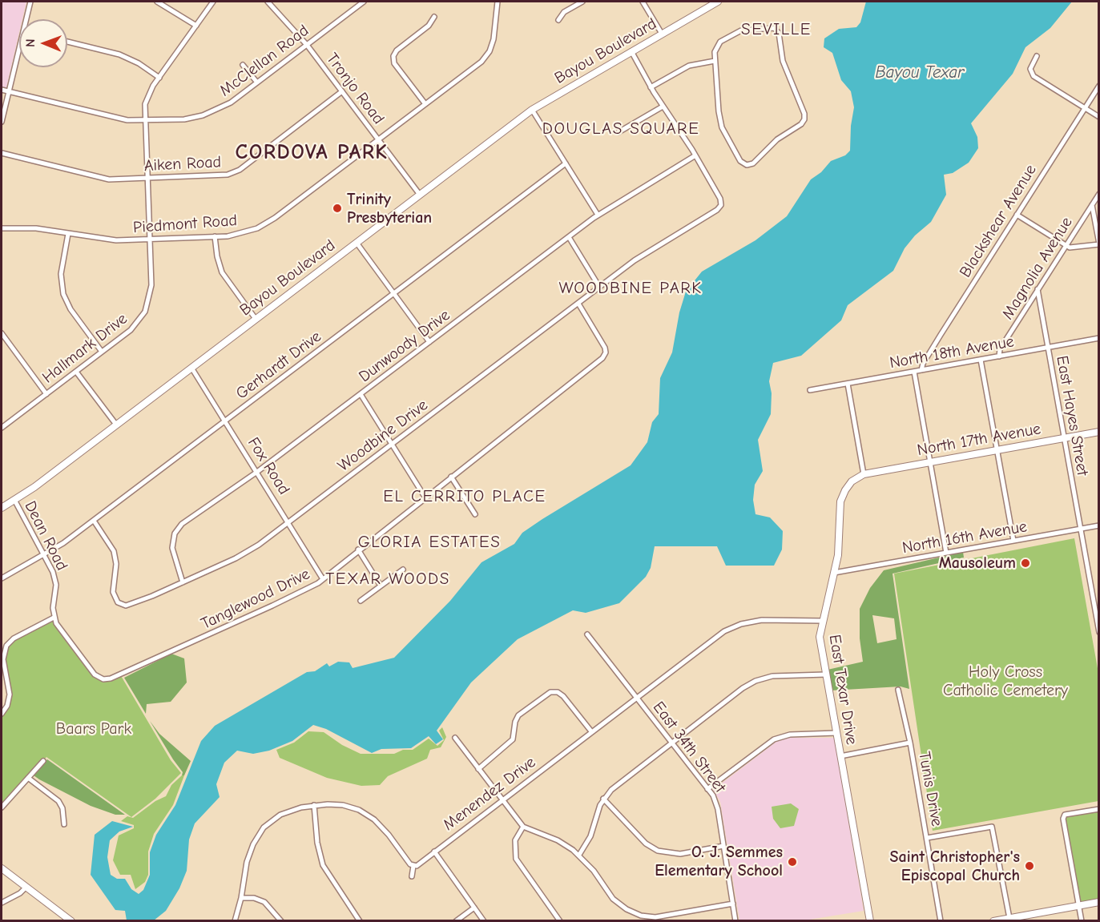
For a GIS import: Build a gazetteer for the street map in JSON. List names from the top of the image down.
{
  "streets": {
    "main road": ["Bayou Boulevard", "North 17th Avenue", "East Texar Drive"],
    "street": [
      "McClellan Road",
      "Tronjo Road",
      "Aiken Road",
      "Blackshear Avenue",
      "Piedmont Road",
      "Magnolia Avenue",
      "Dunwoody Drive",
      "Hallmark Drive",
      "North 18th Avenue",
      "Gerhardt Drive",
      "East Hayes Street",
      "Woodbine Drive",
      "Fox Road",
      "Dean Road",
      "North 16th Avenue",
      "Tanglewood Drive",
      "East 34th Street",
      "Tunis Drive",
      "Menendez Drive"
    ]
  },
  "crossings": [
    ["Bayou Boulevard", "Tronjo Road"],
    ["Bayou Boulevard", "Fox Road"],
    ["Bayou Boulevard", "Dean Road"],
    ["McClellan Road", "Tronjo Road"],
    ["McClellan Road", "Hallmark Drive"],
    ["Tronjo Road", "Aiken Road"],
    ["Tronjo Road", "Piedmont Road"],
    ["Aiken Road", "Hallmark Drive"],
    ["Blackshear Avenue", "North 18th Avenue"],
    ["Piedmont Road", "Hallmark Drive"],
    ["Magnolia Avenue", "North 18th Avenue"],
    ["Magnolia Avenue", "East Hayes Street"],
    ["Dunwoody Drive", "Woodbine Drive"],
    ["Dunwoody Drive", "Fox Road"],
    ["North 18th Avenue", "East Hayes Street"],
    ["Gerhardt Drive", "Woodbine Drive"],
    ["Gerhardt Drive", "Fox Road"],
    ["Gerhardt Drive", "Dean Road"],
    ["East Hayes Street", "North 17th Avenue"],
    ["East Hayes Street", "North 16th Avenue"],
    ["Woodbine Drive", "Fox Road"],
    ["Woodbine Drive", "Tanglewood Drive"],
    ["North 17th Avenue", "East Texar Drive"],
    ["Fox Road", "Tanglewood Drive"],
    ["Dean Road", "Tanglewood Drive"],
    ["North 16th Avenue", "East Texar Drive"],
    ["East Texar Drive", "Menendez Drive"],
    ["East 34th Street", "Menendez Drive"]
  ],
  "districts": [
    "SEVILLE",
    "DOUGLAS SQUARE",
    "CORDOVA PARK",
    "WOODBINE PARK",
    "EL CERRITO PLACE",
    "GLORIA ESTATES",
    "TEXAR WOODS"
  ],
  "water": ["Bayou Texar"],
  "parks": ["Holy Cross Catholic Cemetery", "Baars Park"],
  "places": [
    "Trinity Presbyterian",
    "Mausoleum",
    "O. J. Semmes Elementary School",
    "Saint Christopher's Episcopal Church"
  ],
  "north": "left"
}
